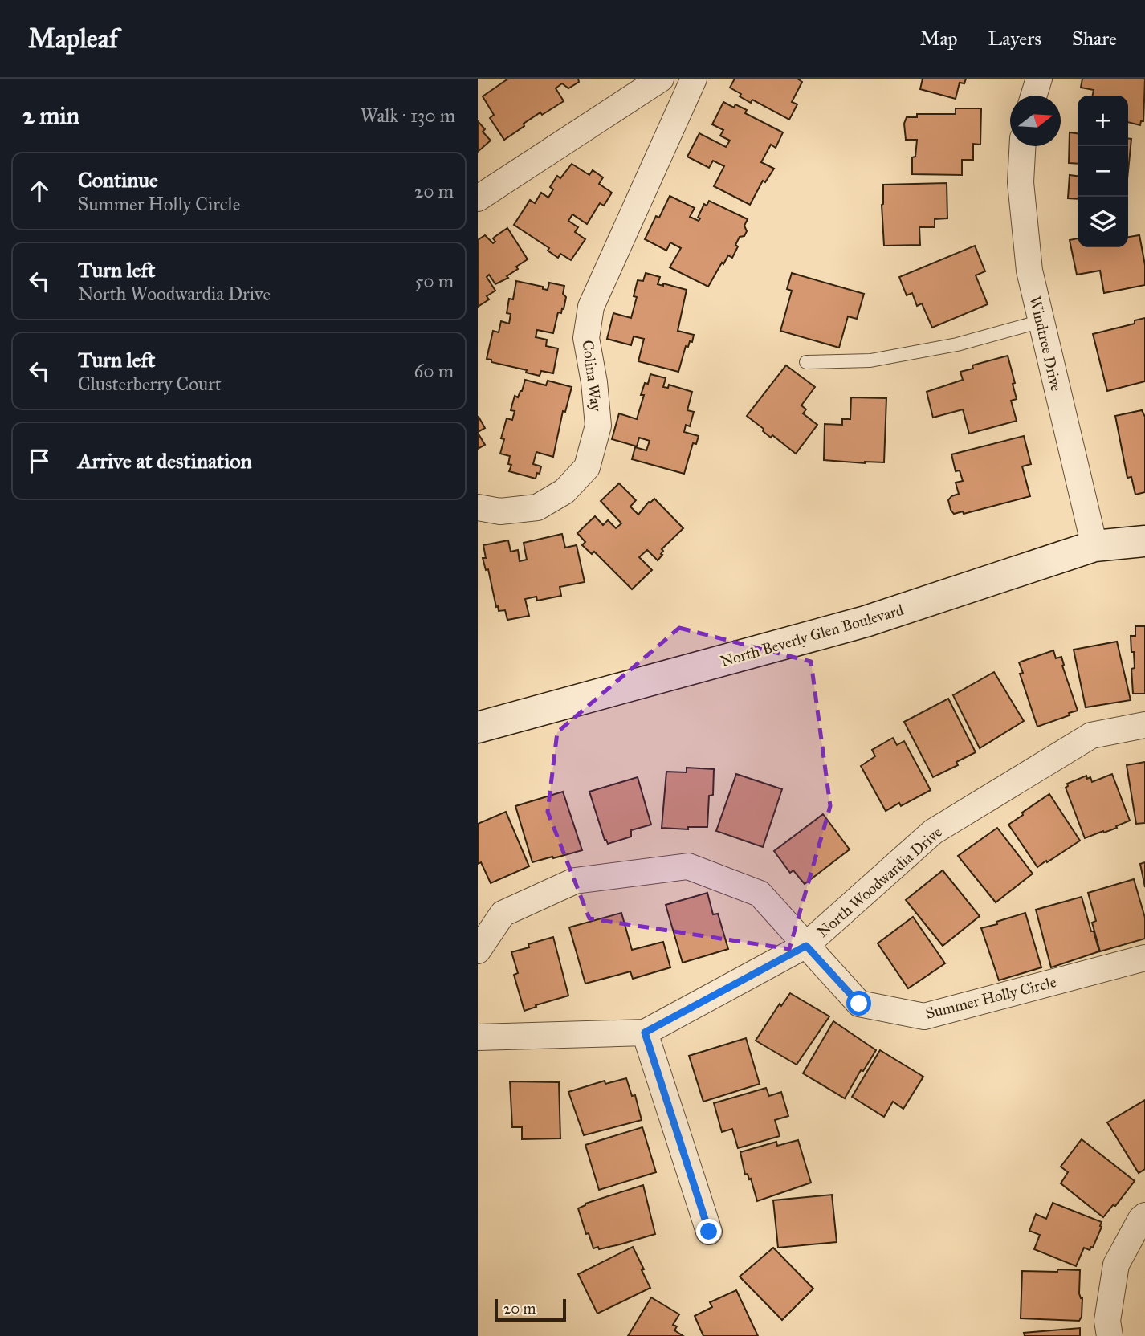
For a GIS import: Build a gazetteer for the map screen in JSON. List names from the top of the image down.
{
  "streets": {
    "main road": ["North Beverly Glen Boulevard"],
    "street": [
      "Windtree Drive",
      "Colina Way",
      "North Woodwardia Drive",
      "Summer Holly Circle"
    ]
  },
  "crossings": [
    ["Windtree Drive", "North Beverly Glen Boulevard"],
    ["North Woodwardia Drive", "Summer Holly Circle"]
  ],
  "scale_bar": "20 m",
  "north": "right",
  "page": {
    "header": "Mapleaf",
    "nav": ["Map", "Layers", "Share"],
    "heading": ["2 min", "Walk · 130 m"],
    "map_buttons": ["+", "−"],
    "list": [
      ["Continue", "Summer Holly Circle", "20 m"],
      ["Turn left", "North Woodwardia Drive", "50 m"],
      ["Turn left", "Clusterberry Court", "60 m"],
      "Arrive at destination"
    ],
    "scale": "20 m"
  }
}
